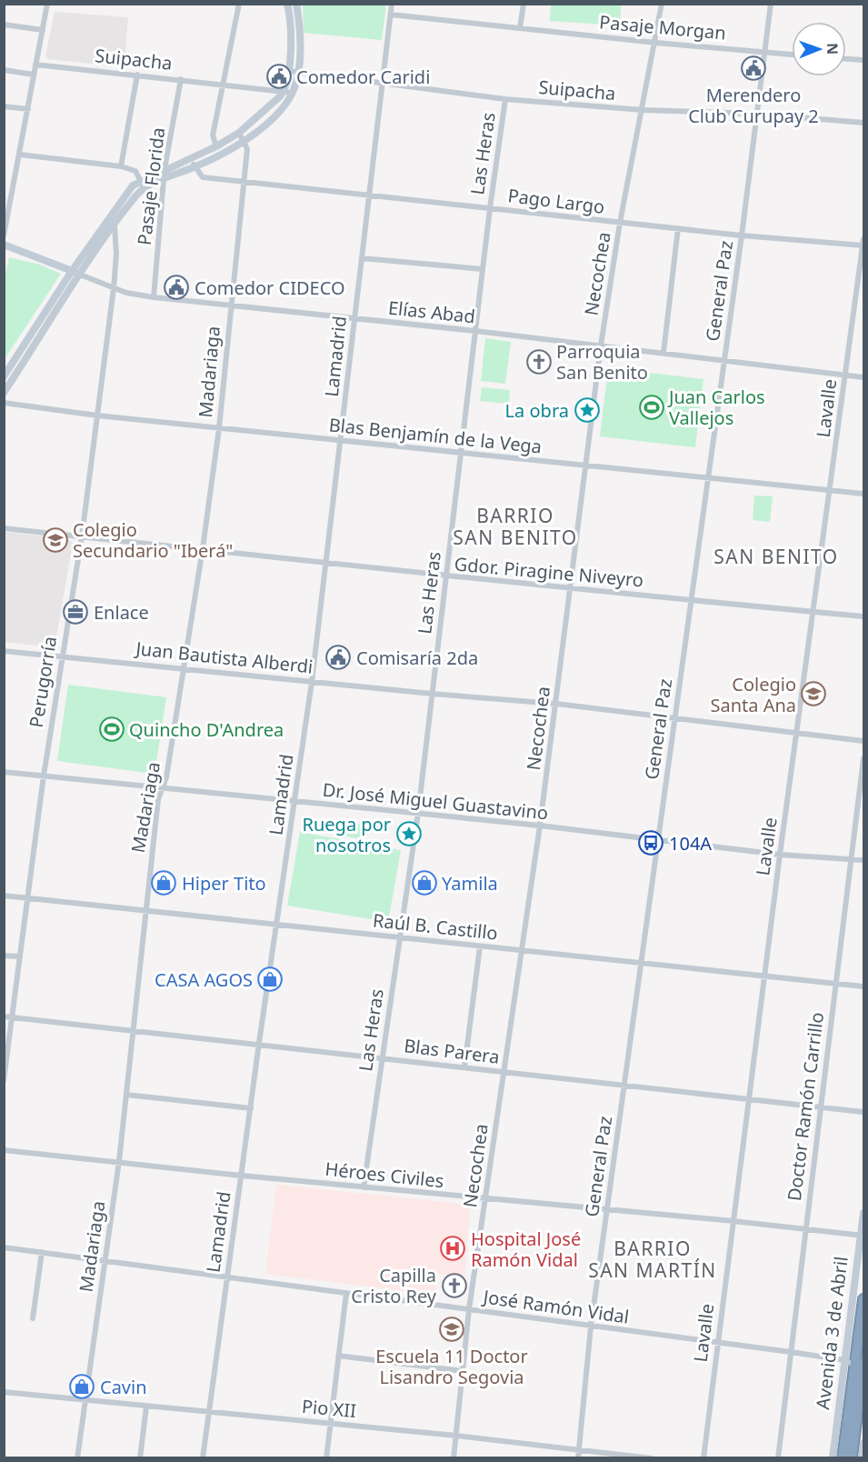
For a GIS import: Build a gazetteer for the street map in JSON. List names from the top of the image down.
{
  "streets": {
    "highway": ["Avenida 3 de Abril"],
    "main road": ["Elías Abad"],
    "street": [
      "Pasaje Morgan",
      "Suipacha",
      "Las Heras",
      "Pasaje Florida",
      "Pago Largo",
      "Necochea",
      "General Paz",
      "Lamadrid",
      "Madariaga",
      "Lavalle",
      "Blas Benjamín de la Vega",
      "Gdor. Piragine Niveyro",
      "Juan Bautista Alberdi",
      "Perugorría",
      "Dr. José Miguel Guastavino",
      "Raúl B. Castillo",
      "Blas Parera",
      "Doctor Ramón Carrillo",
      "Héroes Civiles",
      "José Ramón Vidal",
      "Pio XII"
    ]
  },
  "crossings": [
    ["Pasaje Morgan", "Necochea"],
    ["Pasaje Morgan", "General Paz"],
    ["Pasaje Morgan", "Lamadrid"],
    ["Suipacha", "Las Heras"],
    ["Suipacha", "Pasaje Florida"],
    ["Suipacha", "Necochea"],
    ["Suipacha", "General Paz"],
    ["Suipacha", "Lamadrid"],
    ["Las Heras", "Pago Largo"],
    ["Las Heras", "Elías Abad"],
    ["Las Heras", "Blas Benjamín de la Vega"],
    ["Las Heras", "Gdor. Piragine Niveyro"],
    ["Las Heras", "Juan Bautista Alberdi"],
    ["Las Heras", "Dr. José Miguel Guastavino"],
    ["Las Heras", "Raúl B. Castillo"],
    ["Las Heras", "Blas Parera"],
    ["Las Heras", "Héroes Civiles"],
    ["Pasaje Florida", "Elías Abad"],
    ["Pago Largo", "Necochea"],
    ["Pago Largo", "General Paz"],
    ["Pago Largo", "Lamadrid"],
    ["Pago Largo", "Madariaga"],
    ["Pago Largo", "Lavalle"],
    ["Necochea", "Elías Abad"],
    ["Necochea", "Blas Benjamín de la Vega"],
    ["Necochea", "Gdor. Piragine Niveyro"],
    ["Necochea", "Juan Bautista Alberdi"],
    ["Necochea", "Dr. José Miguel Guastavino"],
    ["Necochea", "Raúl B. Castillo"],
    ["Necochea", "Blas Parera"],
    ["Necochea", "Héroes Civiles"],
    ["Necochea", "José Ramón Vidal"],
    ["Necochea", "Pio XII"],
    ["General Paz", "Elías Abad"],
    ["General Paz", "Blas Benjamín de la Vega"],
    ["General Paz", "Gdor. Piragine Niveyro"],
    ["General Paz", "Juan Bautista Alberdi"],
    ["General Paz", "Dr. José Miguel Guastavino"],
    ["General Paz", "Raúl B. Castillo"],
    ["General Paz", "Blas Parera"],
    ["General Paz", "Héroes Civiles"],
    ["General Paz", "José Ramón Vidal"],
    ["General Paz", "Pio XII"],
    ["Elías Abad", "Lamadrid"],
    ["Elías Abad", "Madariaga"],
    ["Elías Abad", "Lavalle"],
    ["Elías Abad", "Perugorría"],
    ["Lamadrid", "Blas Benjamín de la Vega"],
    ["Lamadrid", "Gdor. Piragine Niveyro"],
    ["Lamadrid", "Juan Bautista Alberdi"],
    ["Lamadrid", "Dr. José Miguel Guastavino"],
    ["Lamadrid", "Raúl B. Castillo"],
    ["Lamadrid", "Blas Parera"],
    ["Lamadrid", "Héroes Civiles"],
    ["Lamadrid", "José Ramón Vidal"],
    ["Lamadrid", "Pio XII"],
    ["Madariaga", "Blas Benjamín de la Vega"],
    ["Madariaga", "Gdor. Piragine Niveyro"],
    ["Madariaga", "Juan Bautista Alberdi"],
    ["Madariaga", "Dr. José Miguel Guastavino"],
    ["Madariaga", "Raúl B. Castillo"],
    ["Madariaga", "Blas Parera"],
    ["Madariaga", "Héroes Civiles"],
    ["Madariaga", "José Ramón Vidal"],
    ["Madariaga", "Pio XII"],
    ["Lavalle", "Blas Benjamín de la Vega"],
    ["Lavalle", "Gdor. Piragine Niveyro"],
    ["Lavalle", "Juan Bautista Alberdi"],
    ["Lavalle", "Dr. José Miguel Guastavino"],
    ["Lavalle", "Raúl B. Castillo"],
    ["Lavalle", "Blas Parera"],
    ["Lavalle", "Héroes Civiles"],
    ["Lavalle", "José Ramón Vidal"],
    ["Blas Benjamín de la Vega", "Perugorría"],
    ["Gdor. Piragine Niveyro", "Perugorría"],
    ["Juan Bautista Alberdi", "Perugorría"],
    ["Perugorría", "Dr. José Miguel Guastavino"],
    ["Perugorría", "Raúl B. Castillo"],
    ["Perugorría", "Blas Parera"],
    ["Dr. José Miguel Guastavino", "Doctor Ramón Carrillo"],
    ["Raúl B. Castillo", "Doctor Ramón Carrillo"],
    ["Blas Parera", "Doctor Ramón Carrillo"],
    ["Doctor Ramón Carrillo", "Héroes Civiles"],
    ["Doctor Ramón Carrillo", "José Ramón Vidal"],
    ["Héroes Civiles", "Avenida 3 de Abril"],
    ["José Ramón Vidal", "Avenida 3 de Abril"]
  ],
  "districts": ["BARRIO SAN BENITO", "SAN BENITO", "BARRIO SAN MARTÍN"],
  "places": {
    "public building": [
      "Merendero Club Curupay 2",
      "Comedor Caridi",
      "Comedor CIDECO",
      "Comisaría 2da"
    ],
    "church": ["Parroquia San Benito", "Capilla Cristo Rey"],
    "sports": ["Juan Carlos Vallejos", "Quincho D'Andrea"],
    "place": ["La obra", "Ruega por nosotros"],
    "school or university": ["Colegio Secundario \"Iberá\"", "Colegio Santa Ana", "Escuela 11 Doctor Lisandro Segovia"],
    "office": ["Enlace"],
    "bus stop": ["104A"],
    "shop": [
      "Hiper Tito",
      "Yamila",
      "CASA AGOS",
      "Cavin"
    ],
    "hospital": ["Hospital José Ramón Vidal"]
  },
  "north": "right"
}
